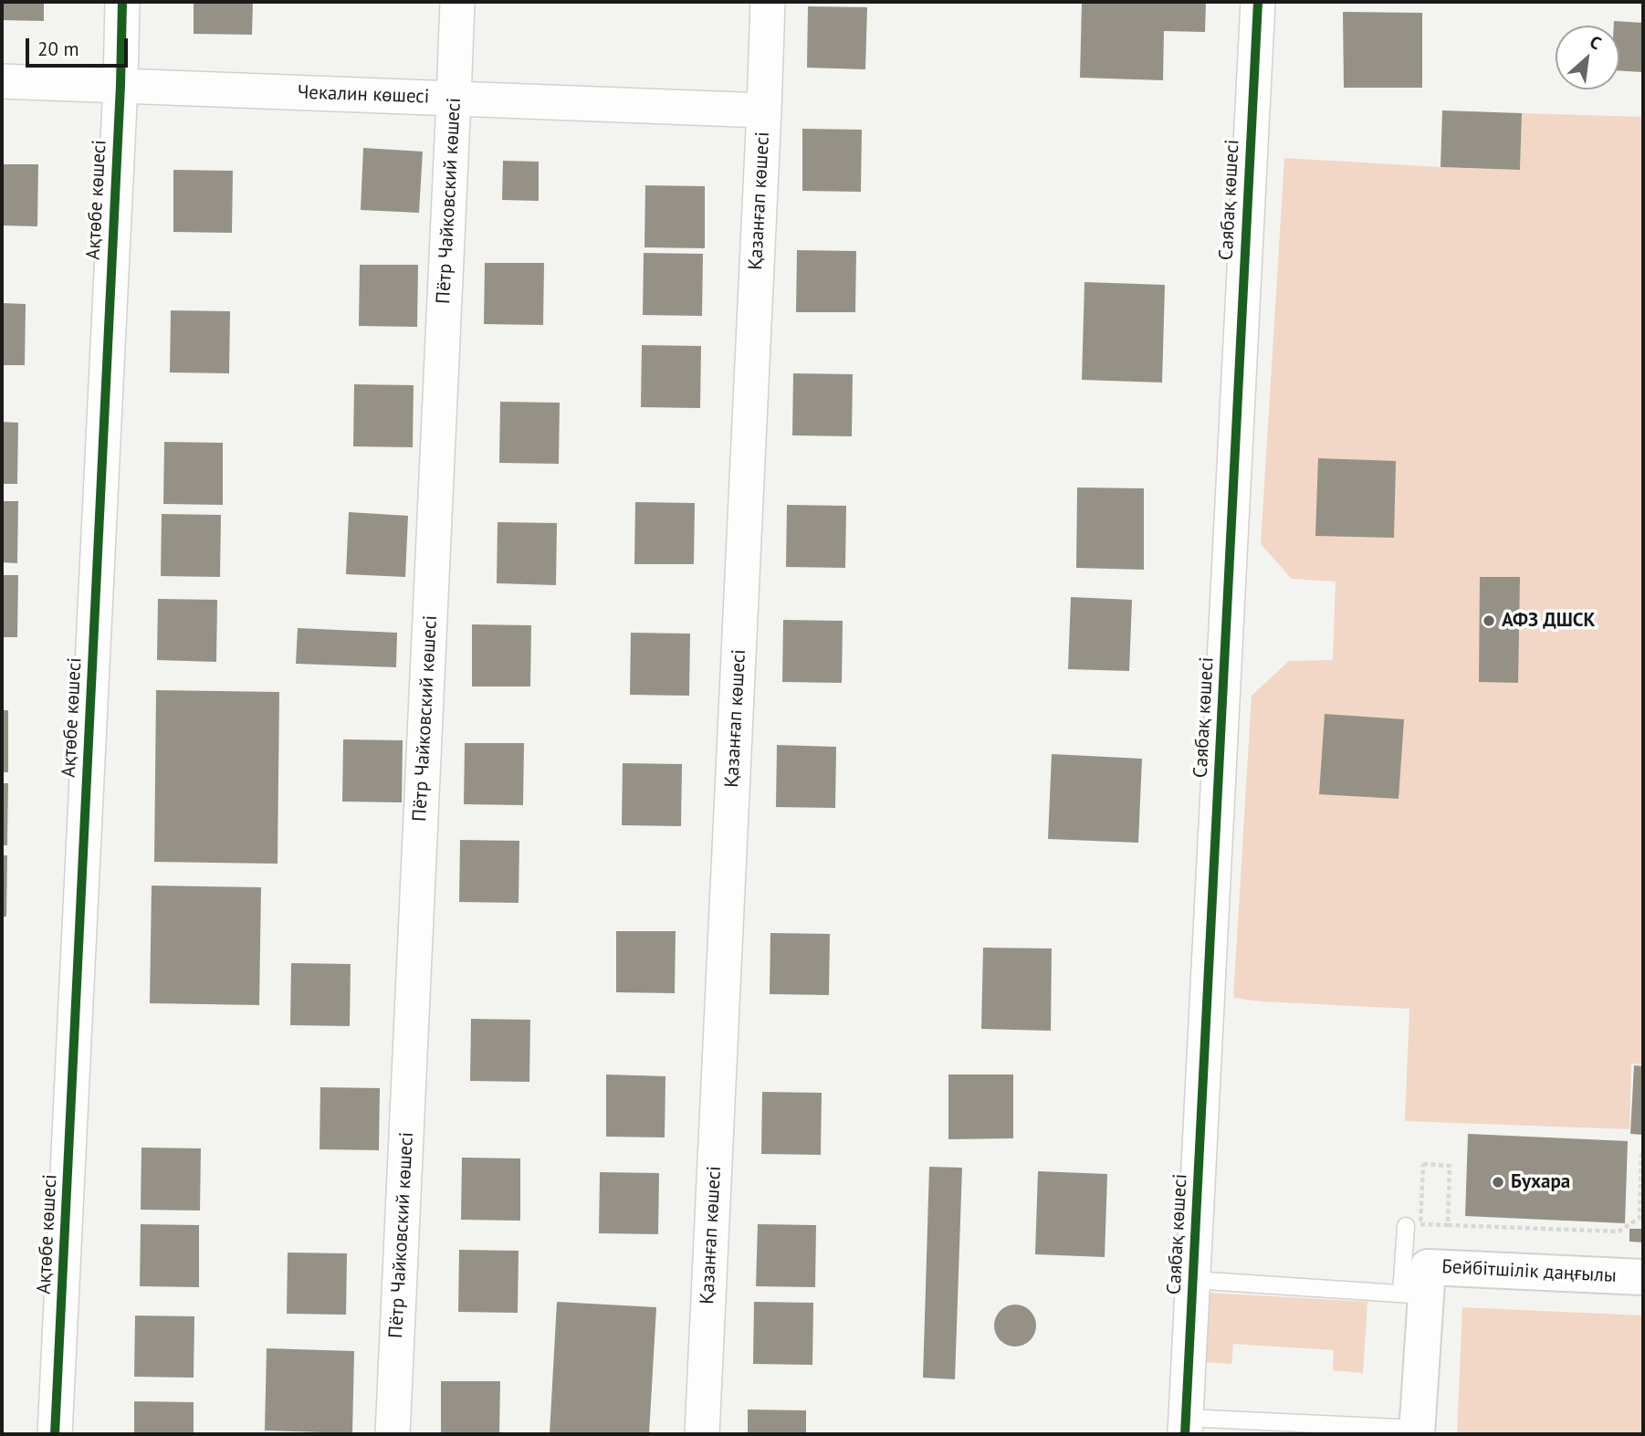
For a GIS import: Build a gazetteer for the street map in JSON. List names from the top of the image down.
{
  "streets": {
    "main road": ["Бейбітшілік даңғылы"],
    "street": [
      "Чекалин көшесі",
      "Ақтөбе көшесі",
      "Саябақ көшесі",
      "Пётр Чайковский көшесі",
      "Қазанғап көшесі"
    ]
  },
  "crossings": [
    ["Чекалин көшесі", "Ақтөбе көшесі"],
    ["Чекалин көшесі", "Пётр Чайковский көшесі"],
    ["Чекалин көшесі", "Қазанғап көшесі"]
  ],
  "places": ["АФЗ ДШСК", "Бухара"],
  "scale_bar": "20 m",
  "north": "top right"
}
